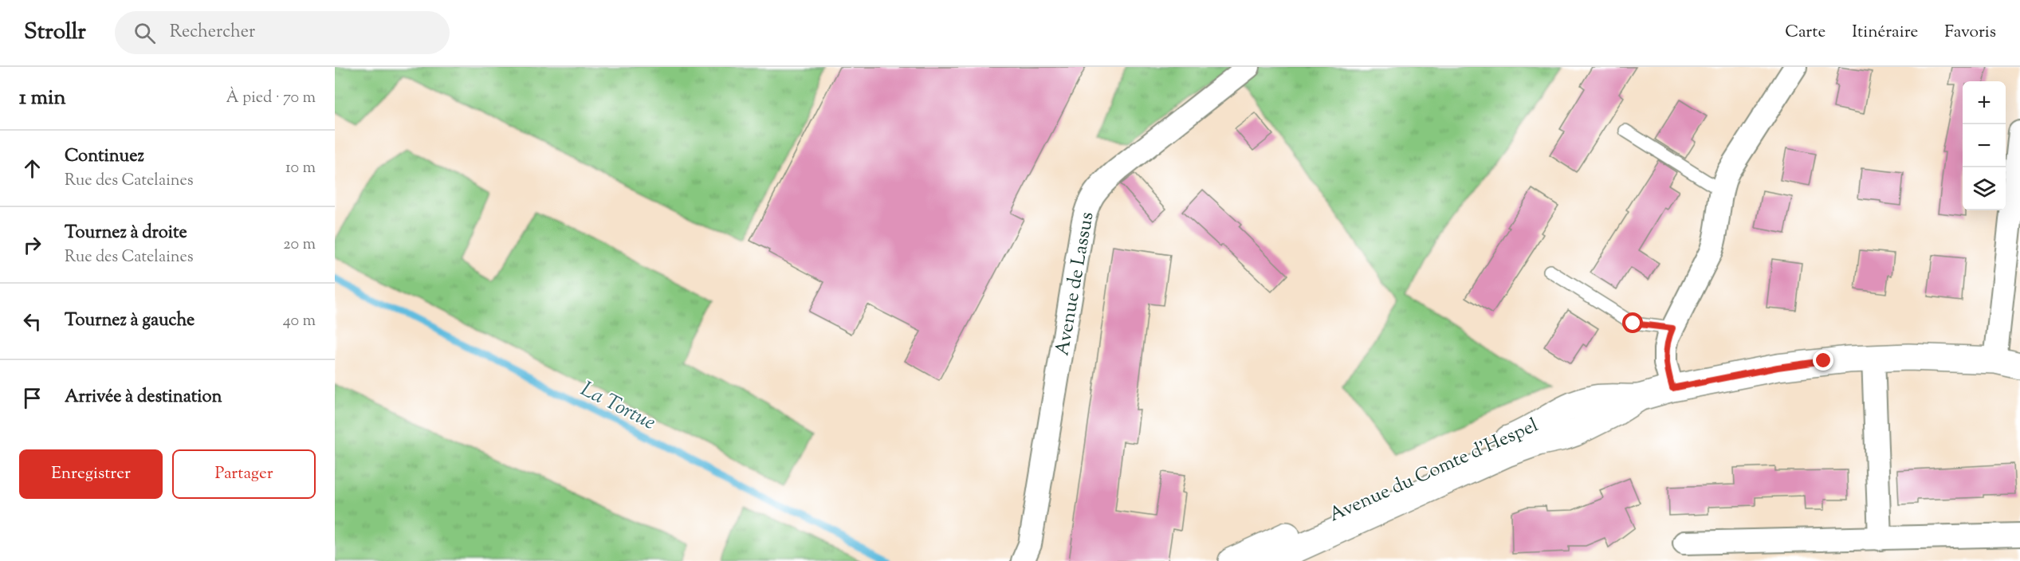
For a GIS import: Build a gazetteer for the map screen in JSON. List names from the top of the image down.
{
  "streets": {
    "street": ["Avenue de Lassus", "Avenue du Comte d'Hespel"]
  },
  "water": ["La Tortue"],
  "page": {
    "header": "Strollr",
    "search": "Rechercher",
    "nav": ["Carte", "Itinéraire", "Favoris"],
    "heading": ["1 min", "À pied · 70 m"],
    "map_buttons": ["+", "−"],
    "list": [
      ["Continuez", "Rue des Catelaines", "10 m"],
      ["Tournez à droite", "Rue des Catelaines", "20 m"],
      ["Tournez à gauche", "40 m"],
      "Arrivée à destination"
    ],
    "buttons": ["Enregistrer", "Partager"]
  }
}
